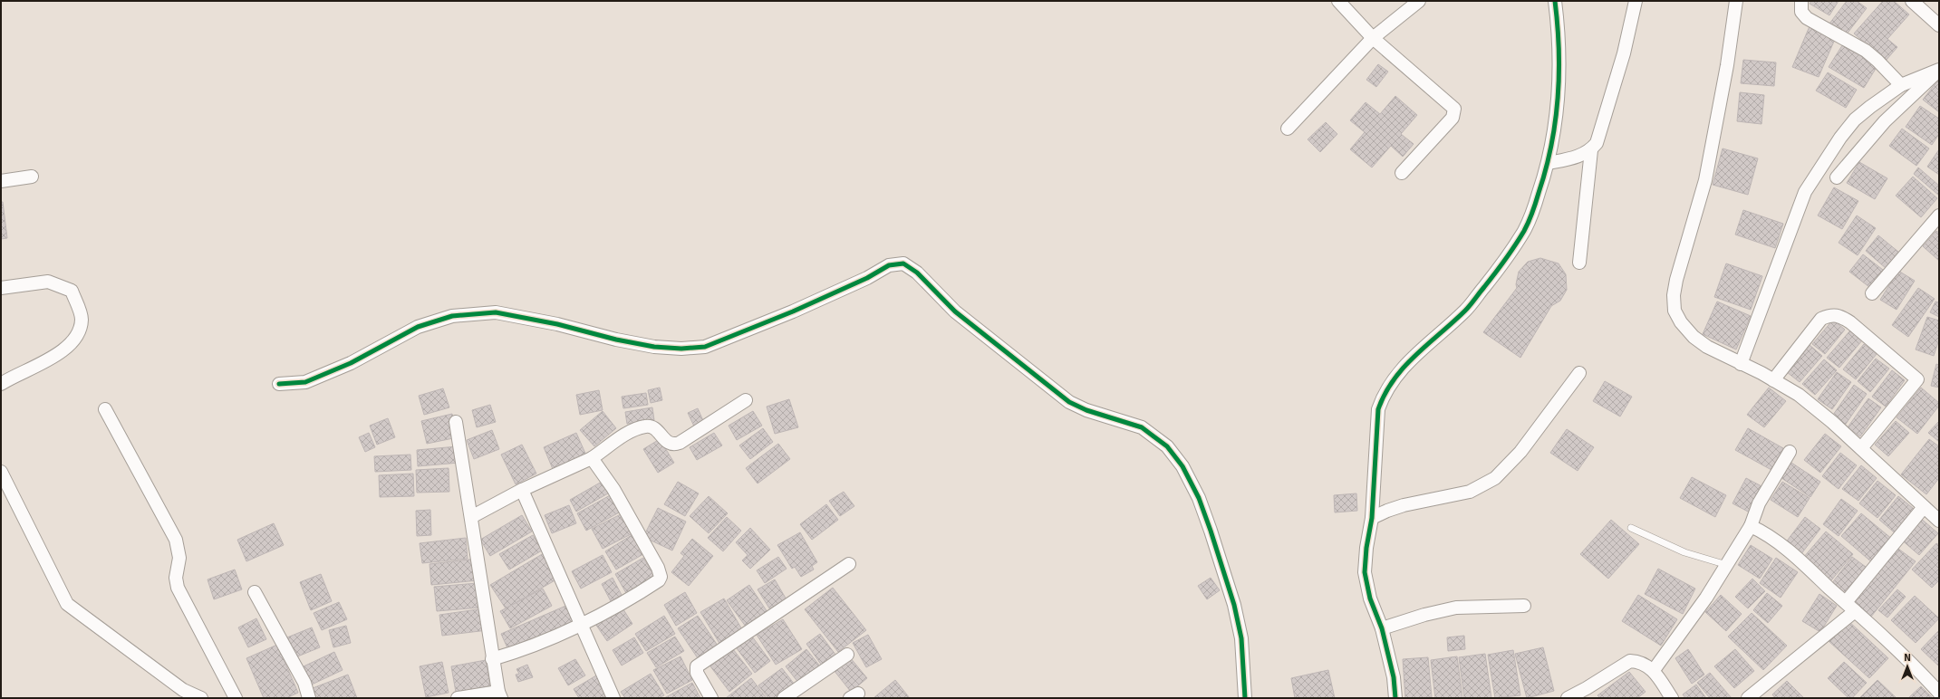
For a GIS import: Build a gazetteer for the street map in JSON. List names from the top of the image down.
{
  "north": "top"
}
